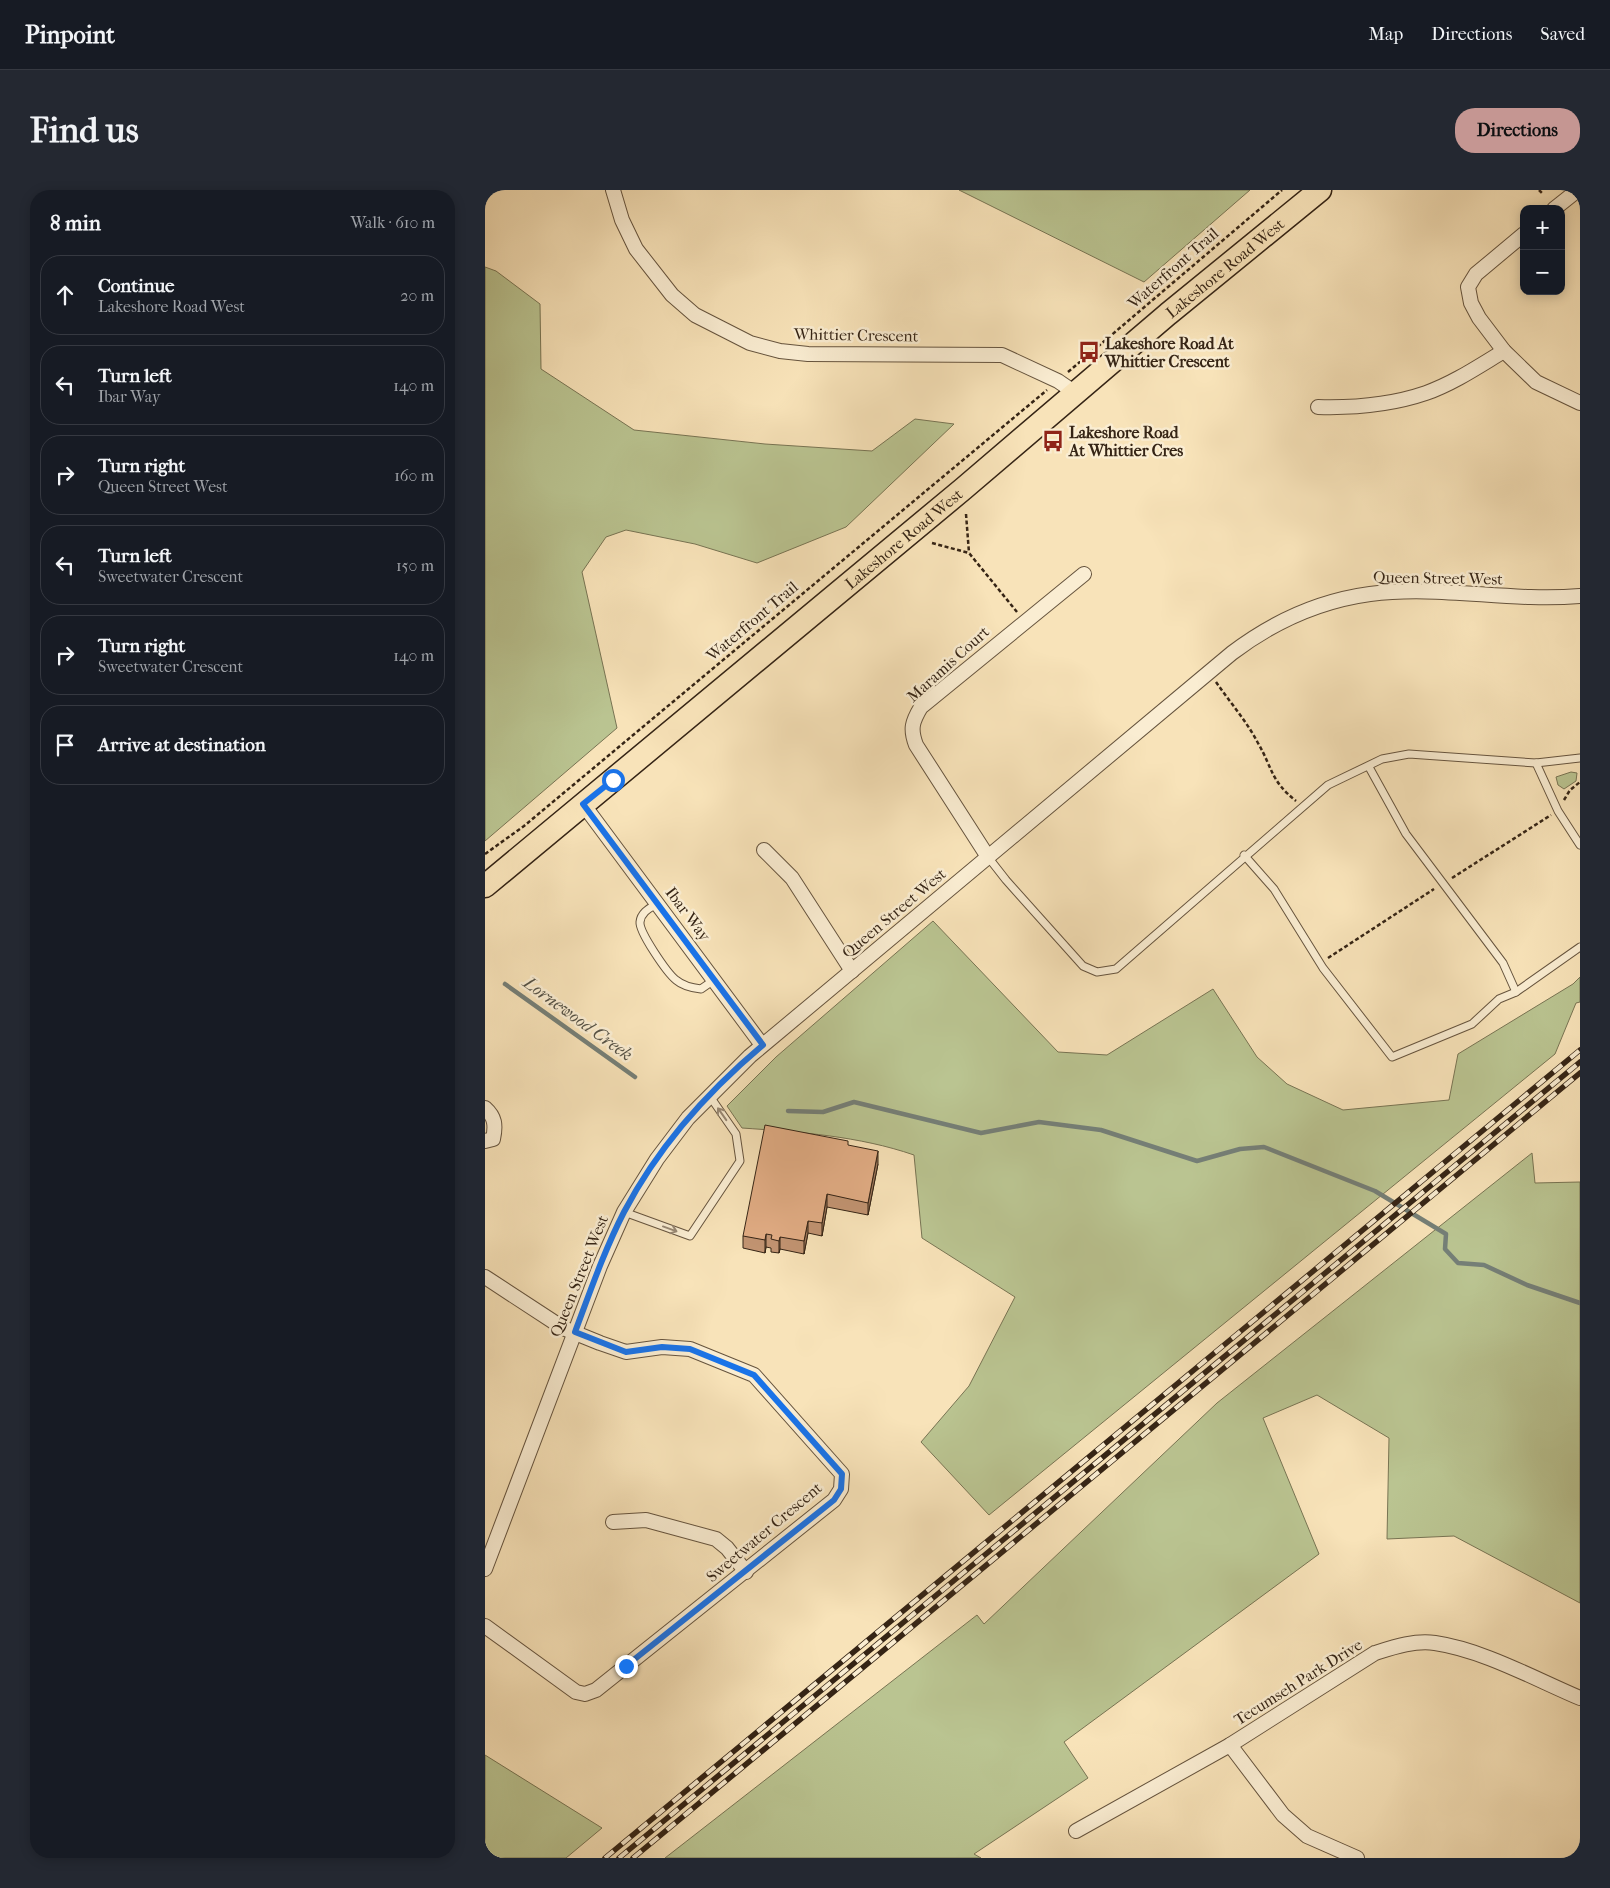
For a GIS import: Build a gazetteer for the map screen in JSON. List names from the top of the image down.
{
  "streets": {
    "main road": ["Lakeshore Road West"],
    "street": [
      "Whittier Crescent",
      "Queen Street West",
      "Maramis Court",
      "Ibar Way",
      "Sweetwater Crescent",
      "Tecumseh Park Drive"
    ],
    "path": ["Waterfront Trail"]
  },
  "crossings": [
    ["Lakeshore Road West", "Whittier Crescent"],
    ["Lakeshore Road West", "Ibar Way"],
    ["Queen Street West", "Maramis Court"],
    ["Queen Street West", "Ibar Way"],
    ["Queen Street West", "Sweetwater Crescent"]
  ],
  "water": ["Lornewood Creek"],
  "places": {
    "bus stop": ["Lakeshore Road At Whittier Crescent", "Lakeshore Road At Whittier Cres"]
  },
  "page": {
    "header": "Pinpoint",
    "nav": ["Map", "Directions", "Saved"],
    "buttons": "Directions",
    "title": "Find us",
    "heading": ["8 min", "Walk · 610 m"],
    "map_buttons": ["+", "−"],
    "list": [
      ["Continue", "Lakeshore Road West", "20 m"],
      ["Turn left", "Ibar Way", "140 m"],
      ["Turn right", "Queen Street West", "160 m"],
      ["Turn left", "Sweetwater Crescent", "150 m"],
      ["Turn right", "Sweetwater Crescent", "140 m"],
      "Arrive at destination"
    ]
  }
}
